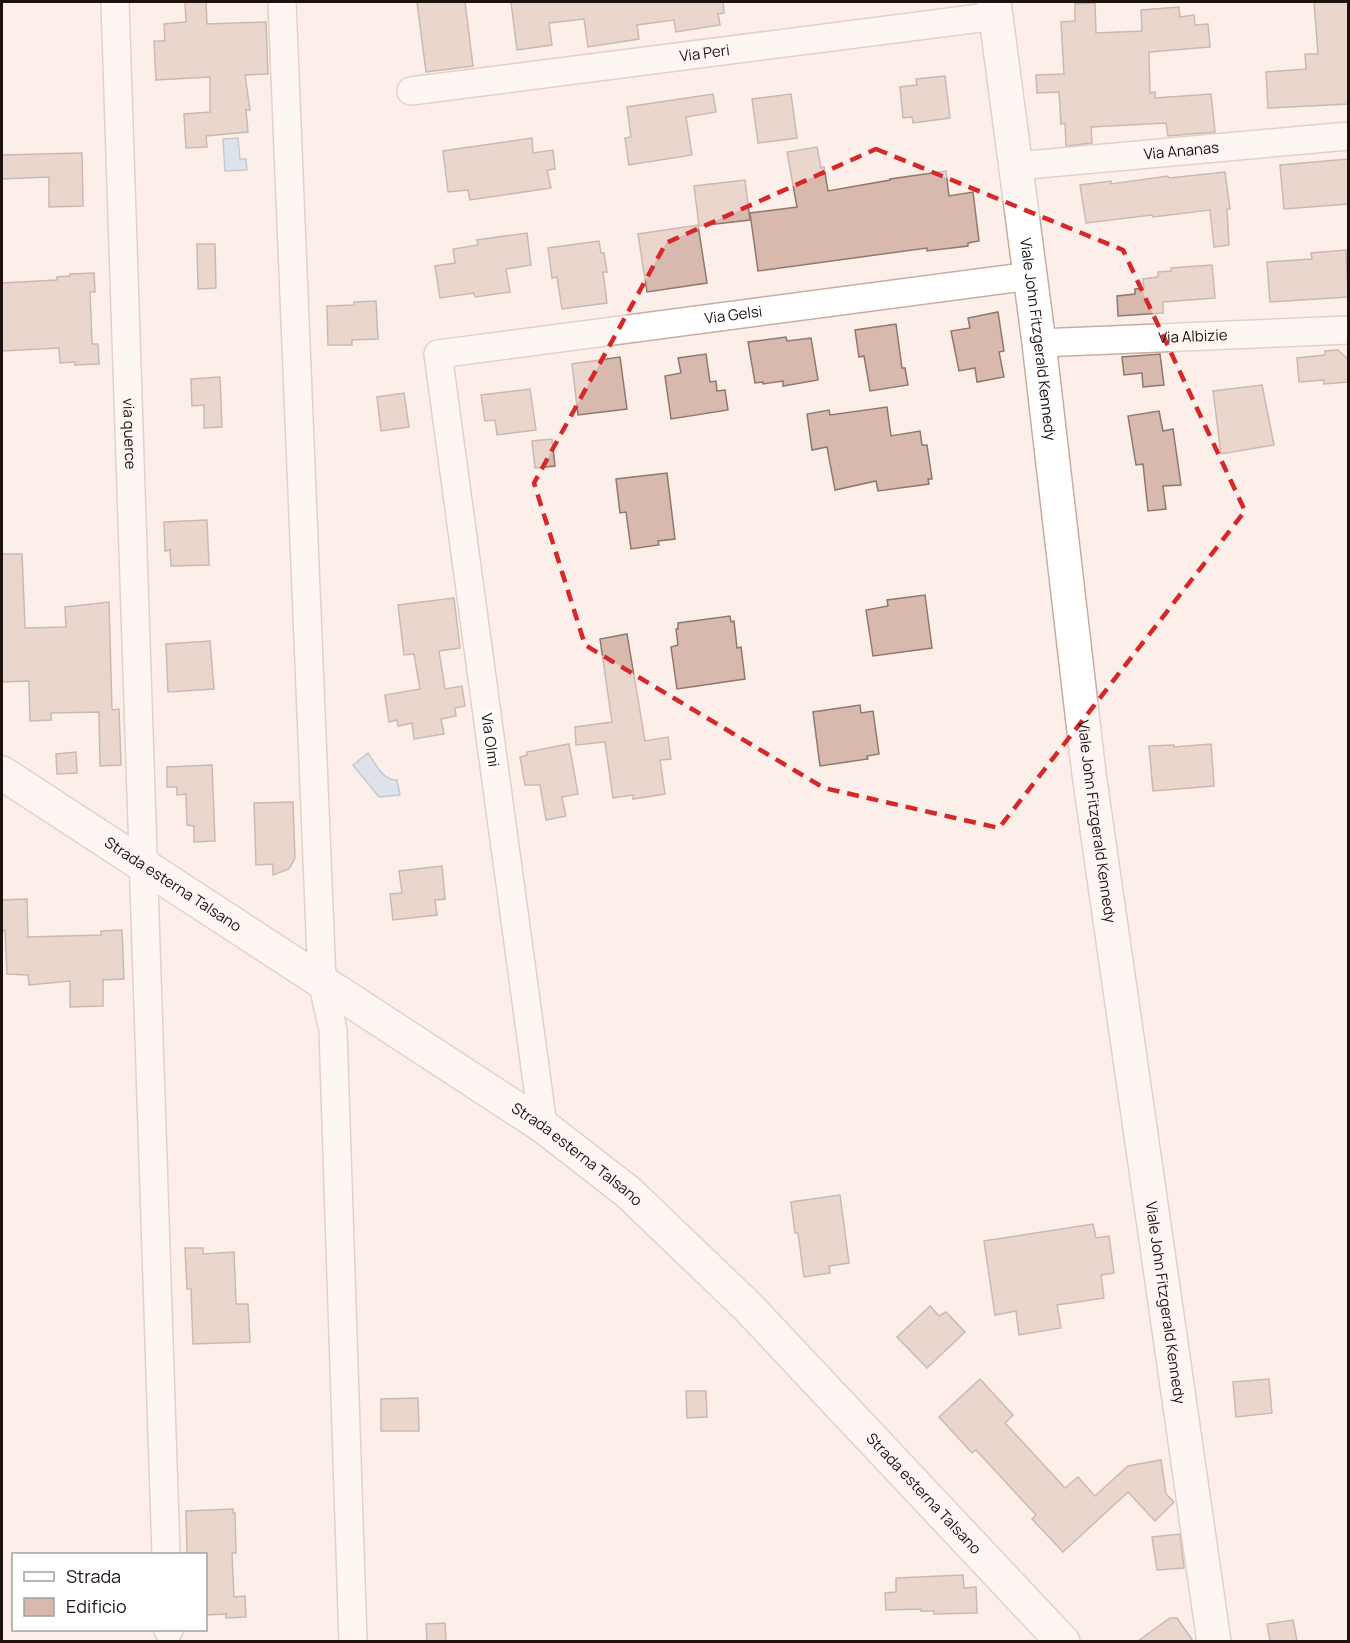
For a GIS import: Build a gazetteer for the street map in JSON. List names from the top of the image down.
{
  "streets": {
    "street": [
      "Via Peri",
      "Via Ananas",
      "Via Gelsi",
      "Via Albizie",
      "Viale John Fitzgerald Kennedy",
      "via querce",
      "Via Olmi",
      "Strada esterna Talsano"
    ]
  },
  "crossings": [
    ["Via Peri", "Viale John Fitzgerald Kennedy"],
    ["Via Ananas", "Viale John Fitzgerald Kennedy"],
    ["Via Gelsi", "Viale John Fitzgerald Kennedy"],
    ["Via Gelsi", "Via Olmi"],
    ["Via Albizie", "Viale John Fitzgerald Kennedy"],
    ["via querce", "Strada esterna Talsano"],
    ["Via Olmi", "Strada esterna Talsano"]
  ],
  "legend": ["Strada", "Edificio"]
}
